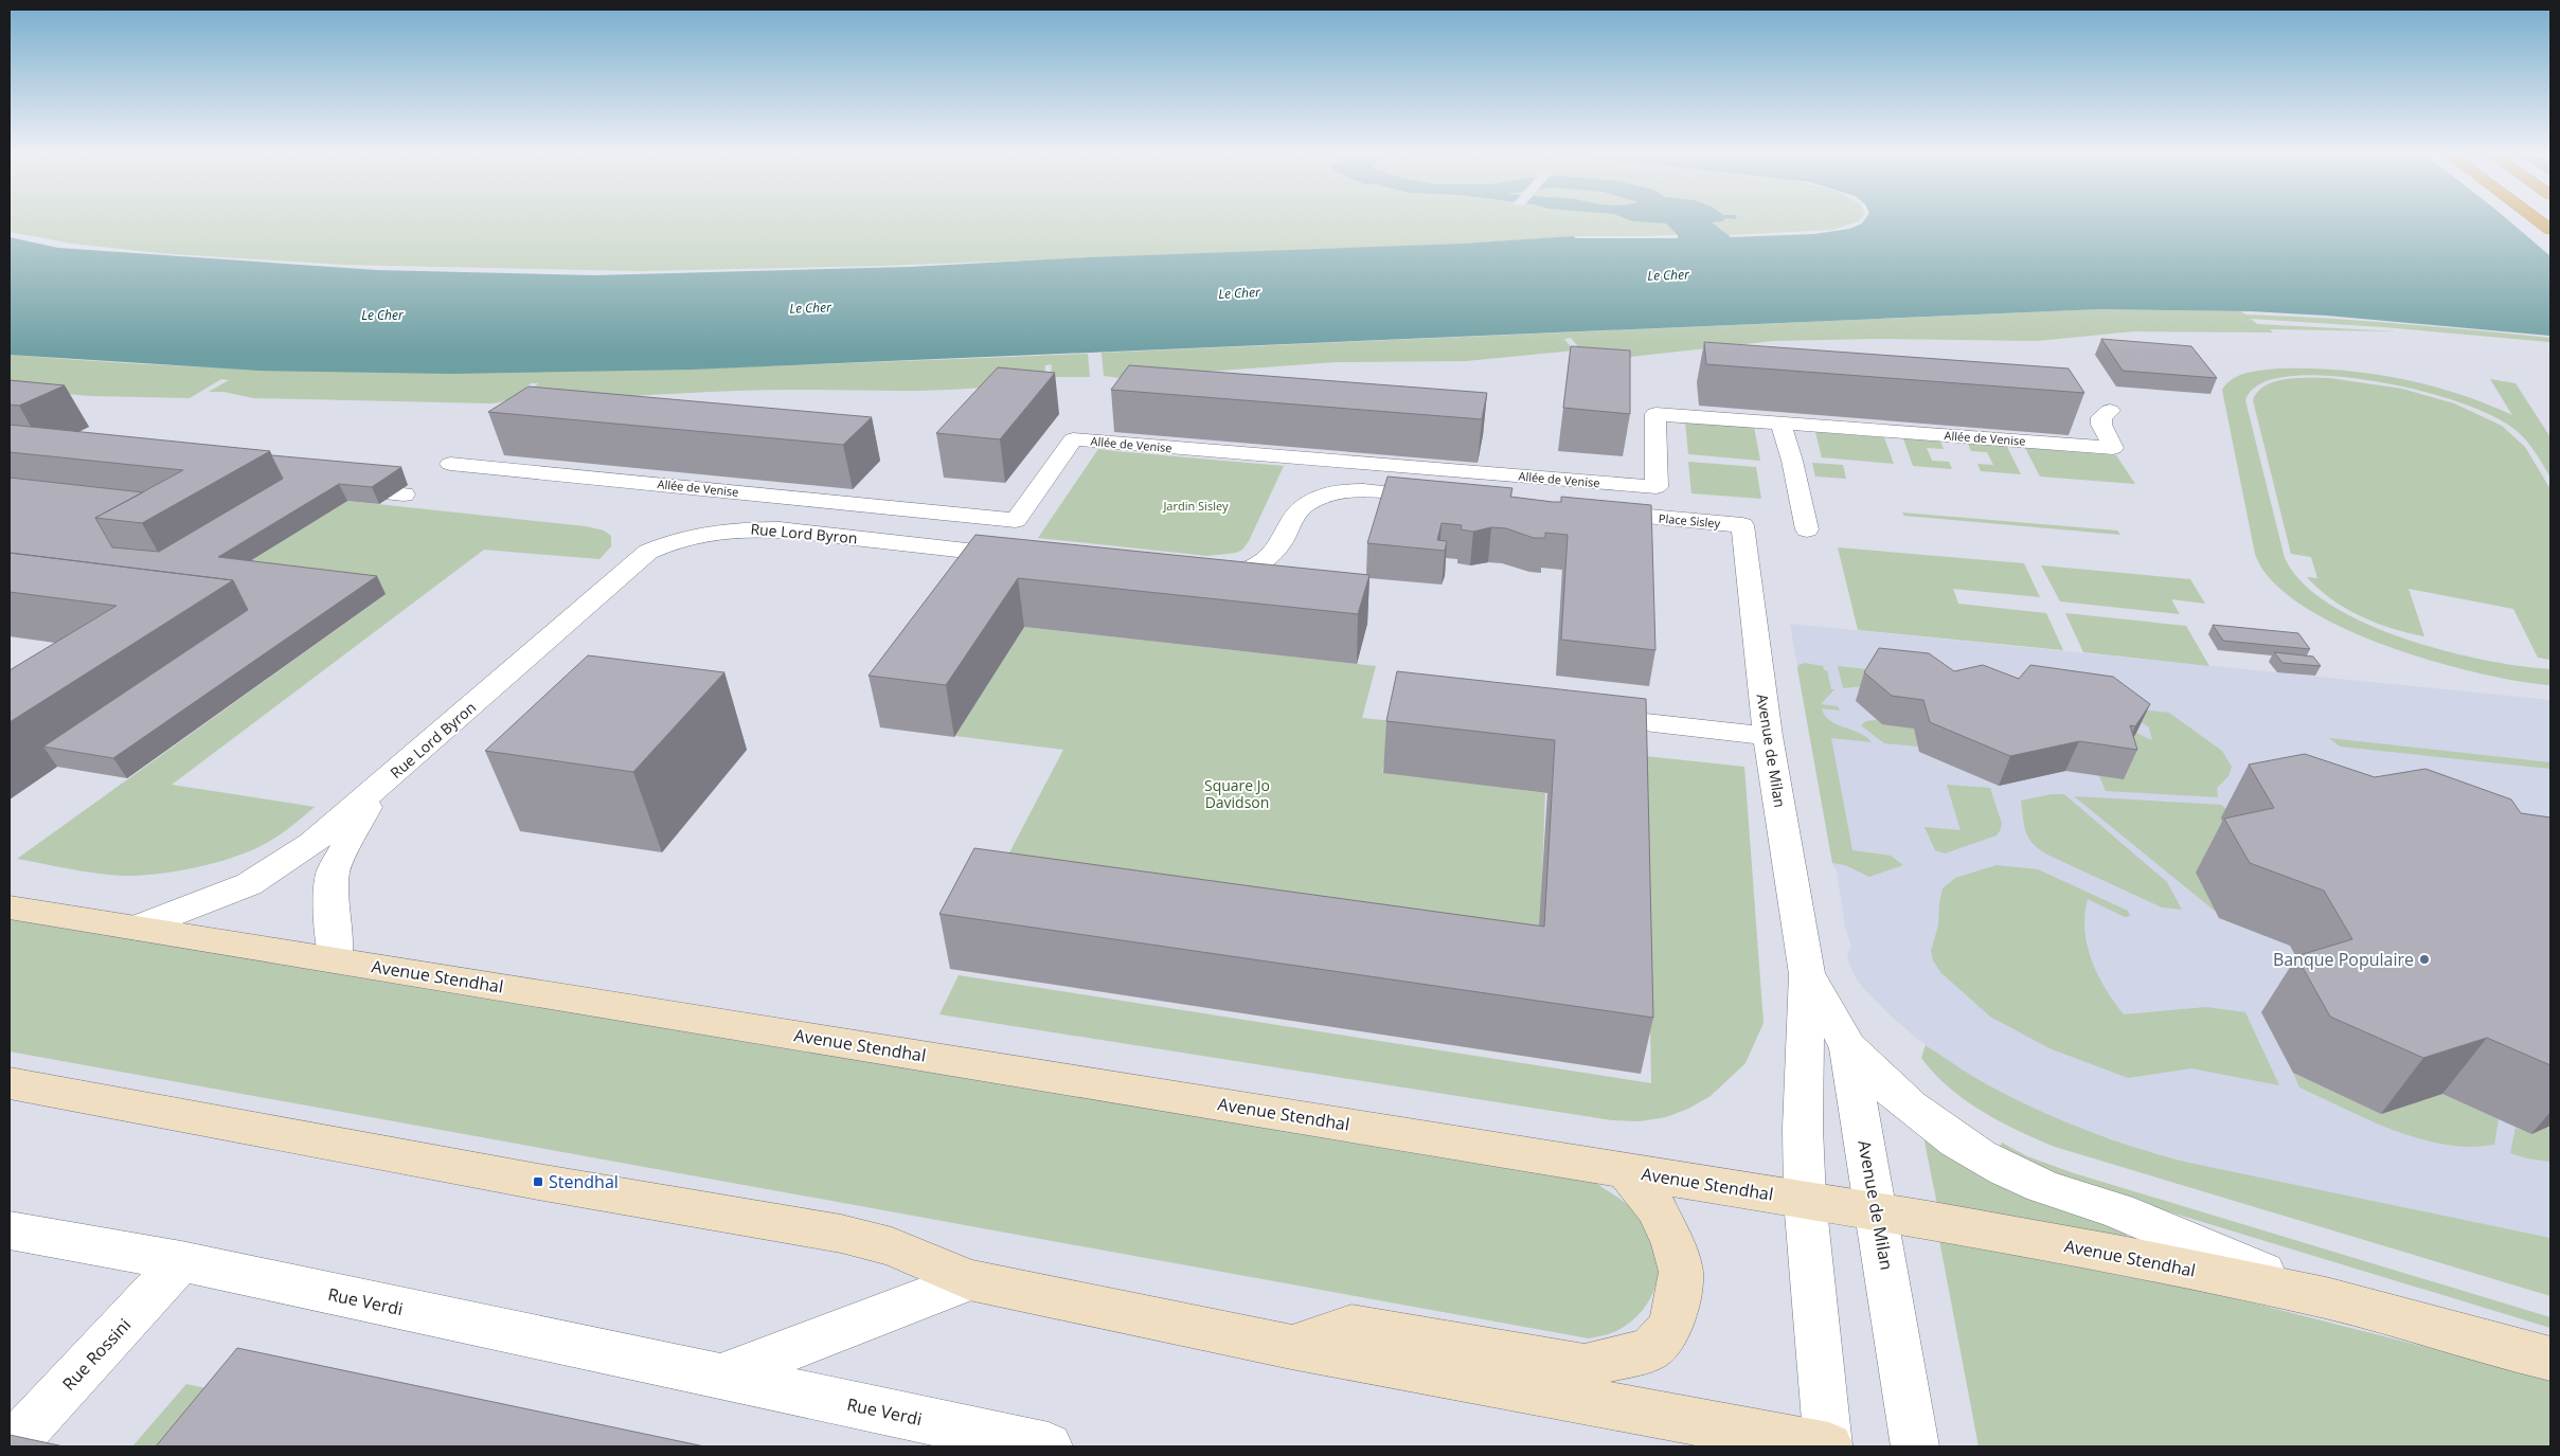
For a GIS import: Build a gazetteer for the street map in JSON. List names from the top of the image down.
{
  "streets": {
    "street": [
      "Allée de Venise",
      "Place Sisley",
      "Rue Lord Byron",
      "Avenue de Milan",
      "Avenue Stendhal",
      "Rue Verdi",
      "Rue Rossini"
    ]
  },
  "crossings": [
    ["Place Sisley", "Avenue de Milan"],
    ["Rue Lord Byron", "Avenue Stendhal"],
    ["Avenue de Milan", "Avenue Stendhal"],
    ["Rue Verdi", "Rue Rossini"]
  ],
  "water": ["Le Cher"],
  "parks": ["Jardin Sisley", "Square Jo Davidson"],
  "places": {
    "other": ["Banque Populaire"],
    "transit": ["Stendhal"]
  }
}
